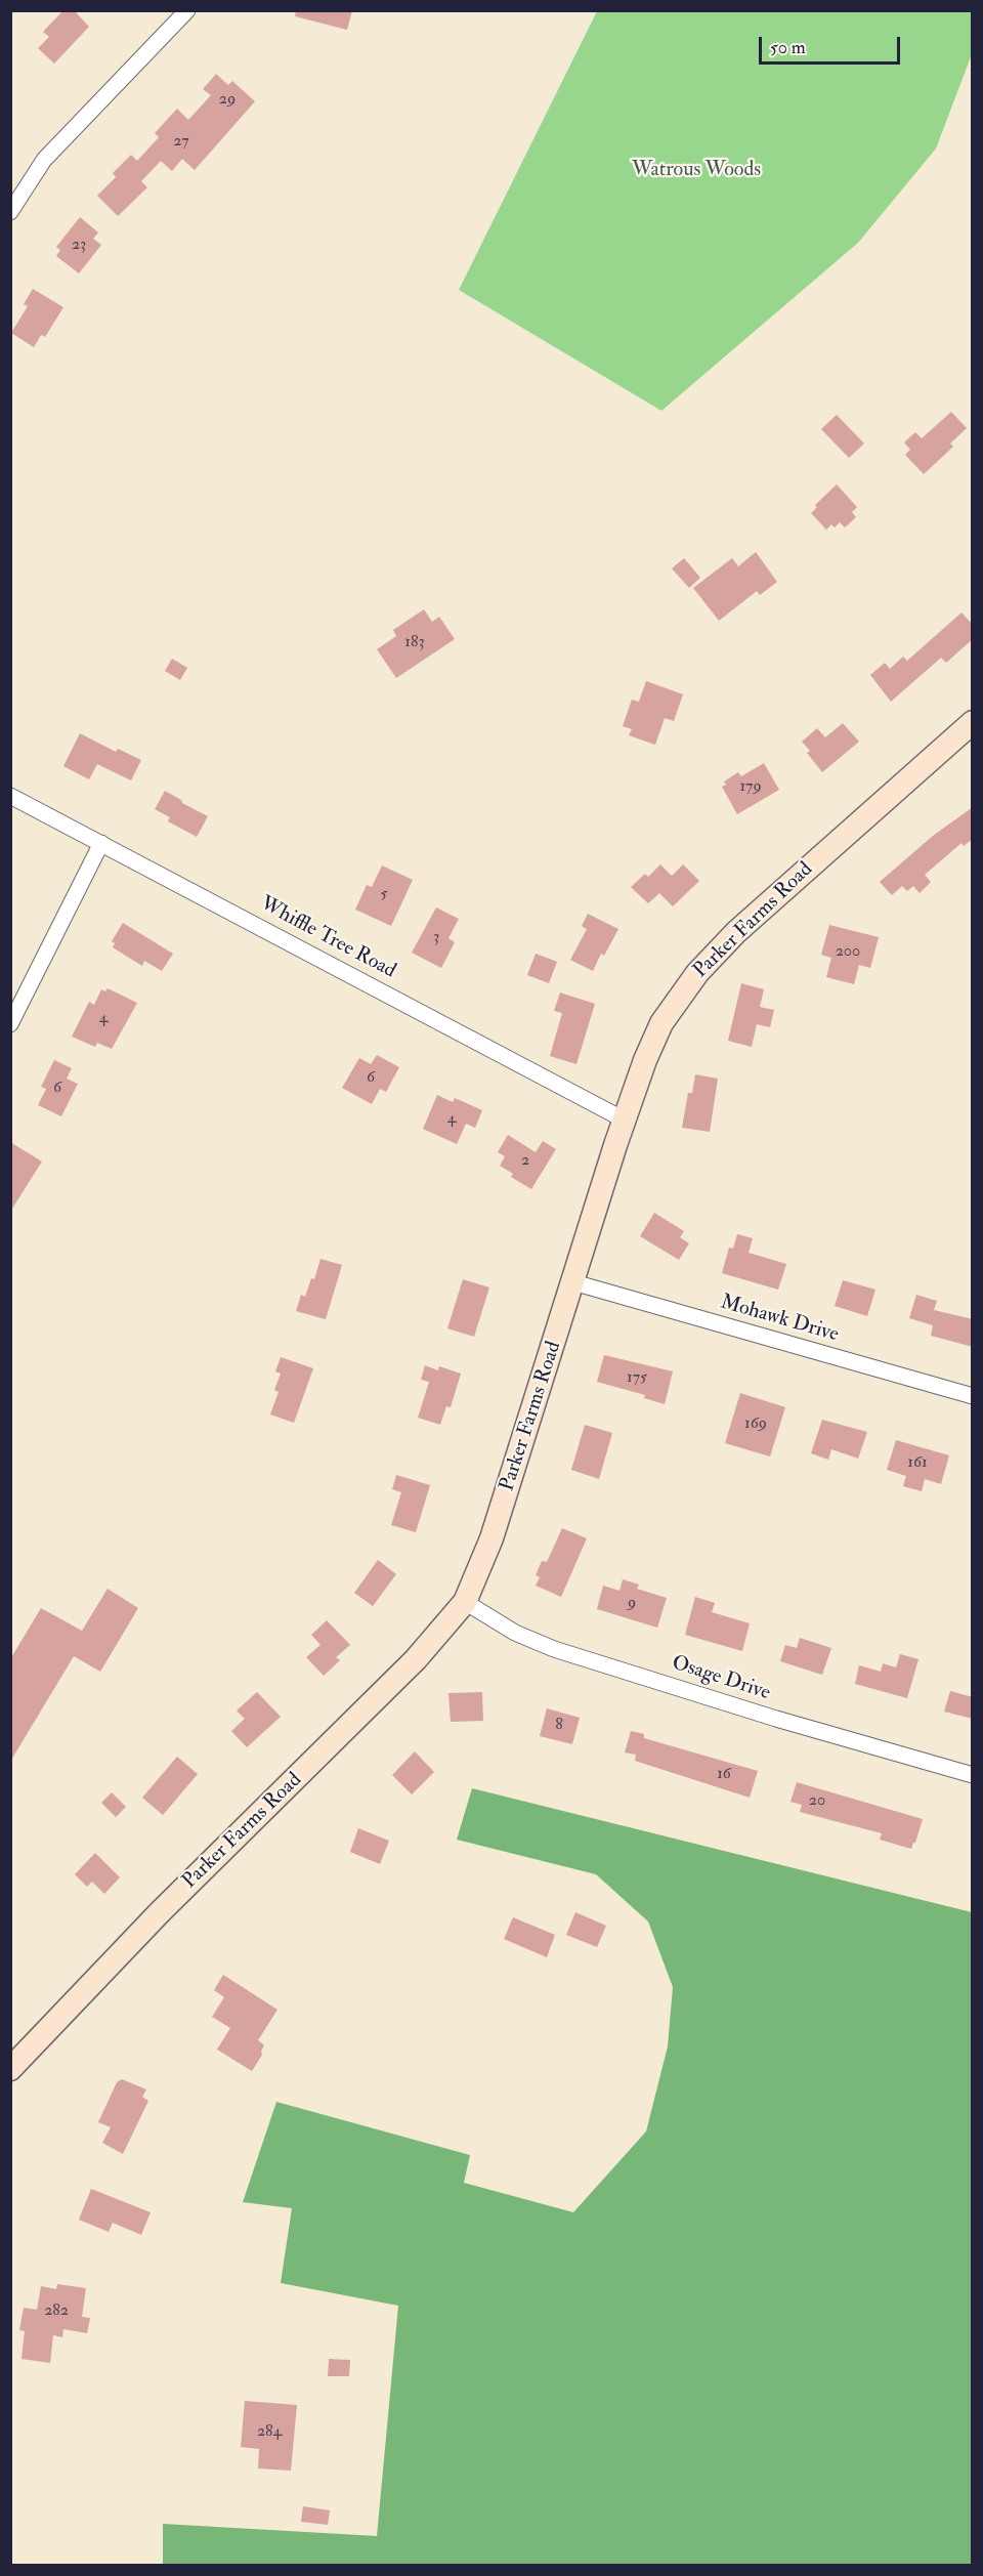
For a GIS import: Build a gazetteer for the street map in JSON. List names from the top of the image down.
{
  "streets": {
    "street": [
      "Parker Farms Road",
      "Whiffle Tree Road",
      "Mohawk Drive",
      "Osage Drive"
    ]
  },
  "crossings": [
    ["Parker Farms Road", "Whiffle Tree Road"],
    ["Parker Farms Road", "Mohawk Drive"],
    ["Parker Farms Road", "Osage Drive"]
  ],
  "parks": ["Watrous Woods"],
  "house_numbers": [
    "29",
    "27",
    "23",
    "183",
    "179",
    "5",
    "3",
    "200",
    "4",
    "6",
    "6",
    "4",
    "2",
    "175",
    "169",
    "161",
    "9",
    "8",
    "16",
    "20",
    "282",
    "284"
  ],
  "scale_bar": "50 m"
}
